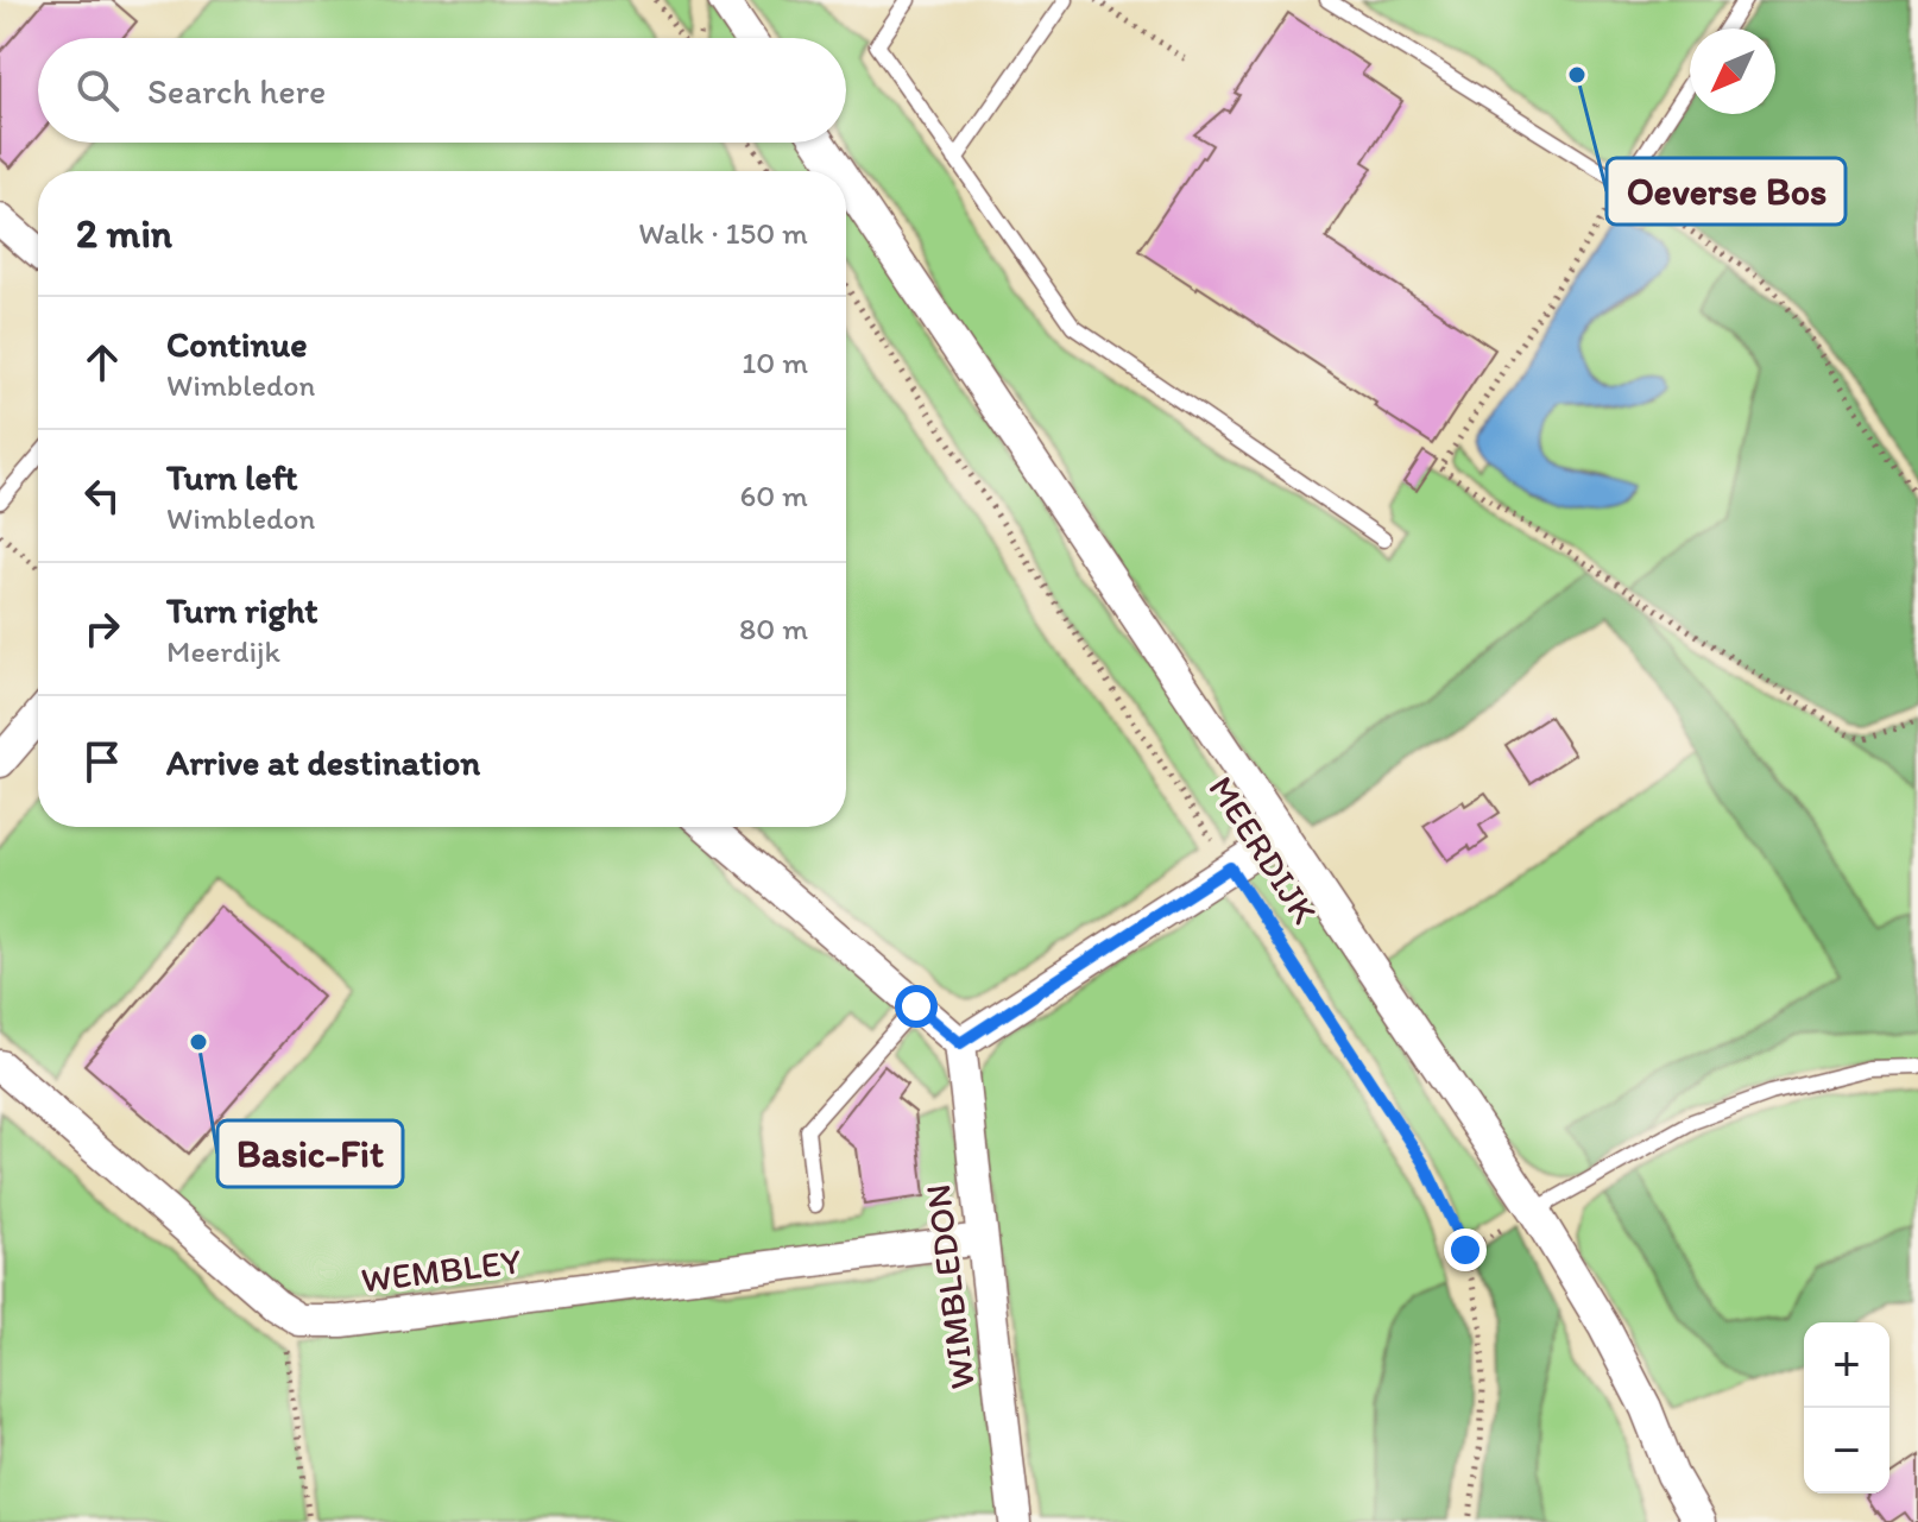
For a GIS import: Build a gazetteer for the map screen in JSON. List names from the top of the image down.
{
  "streets": {
    "street": ["MEERDIJK", "WEMBLEY", "WIMBLEDON"]
  },
  "crossings": [
    ["WEMBLEY", "WIMBLEDON"]
  ],
  "places": ["Oeverse Bos", "Basic-Fit"],
  "north": "bottom left",
  "page": {
    "search": "Search here",
    "heading": ["2 min", "Walk · 150 m"],
    "list": [
      ["Continue", "Wimbledon", "10 m"],
      ["Turn left", "Wimbledon", "60 m"],
      ["Turn right", "Meerdijk", "80 m"],
      "Arrive at destination"
    ],
    "map_buttons": ["+", "−"]
  }
}
